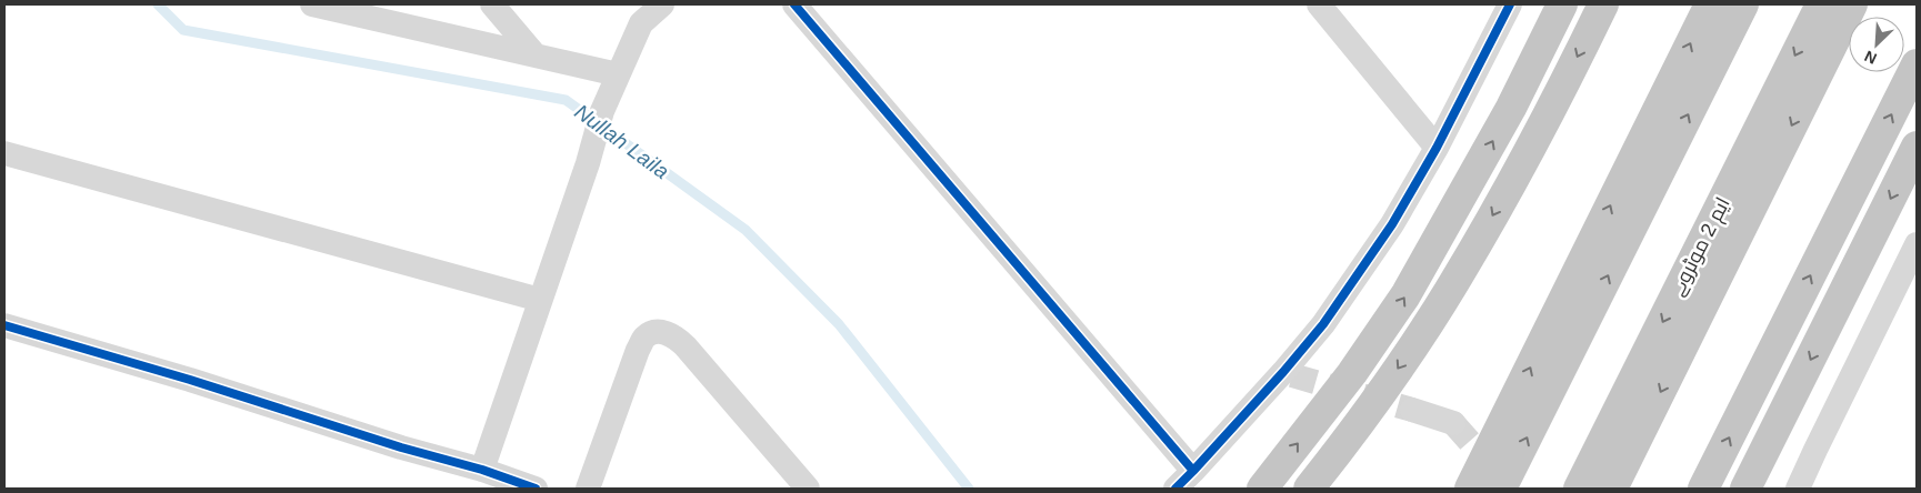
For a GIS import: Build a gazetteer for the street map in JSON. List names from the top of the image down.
{
  "streets": {
    "highway": ["ایم 2 موٹروے"]
  },
  "water": ["Nullah Laila"],
  "north": "bottom left"
}
